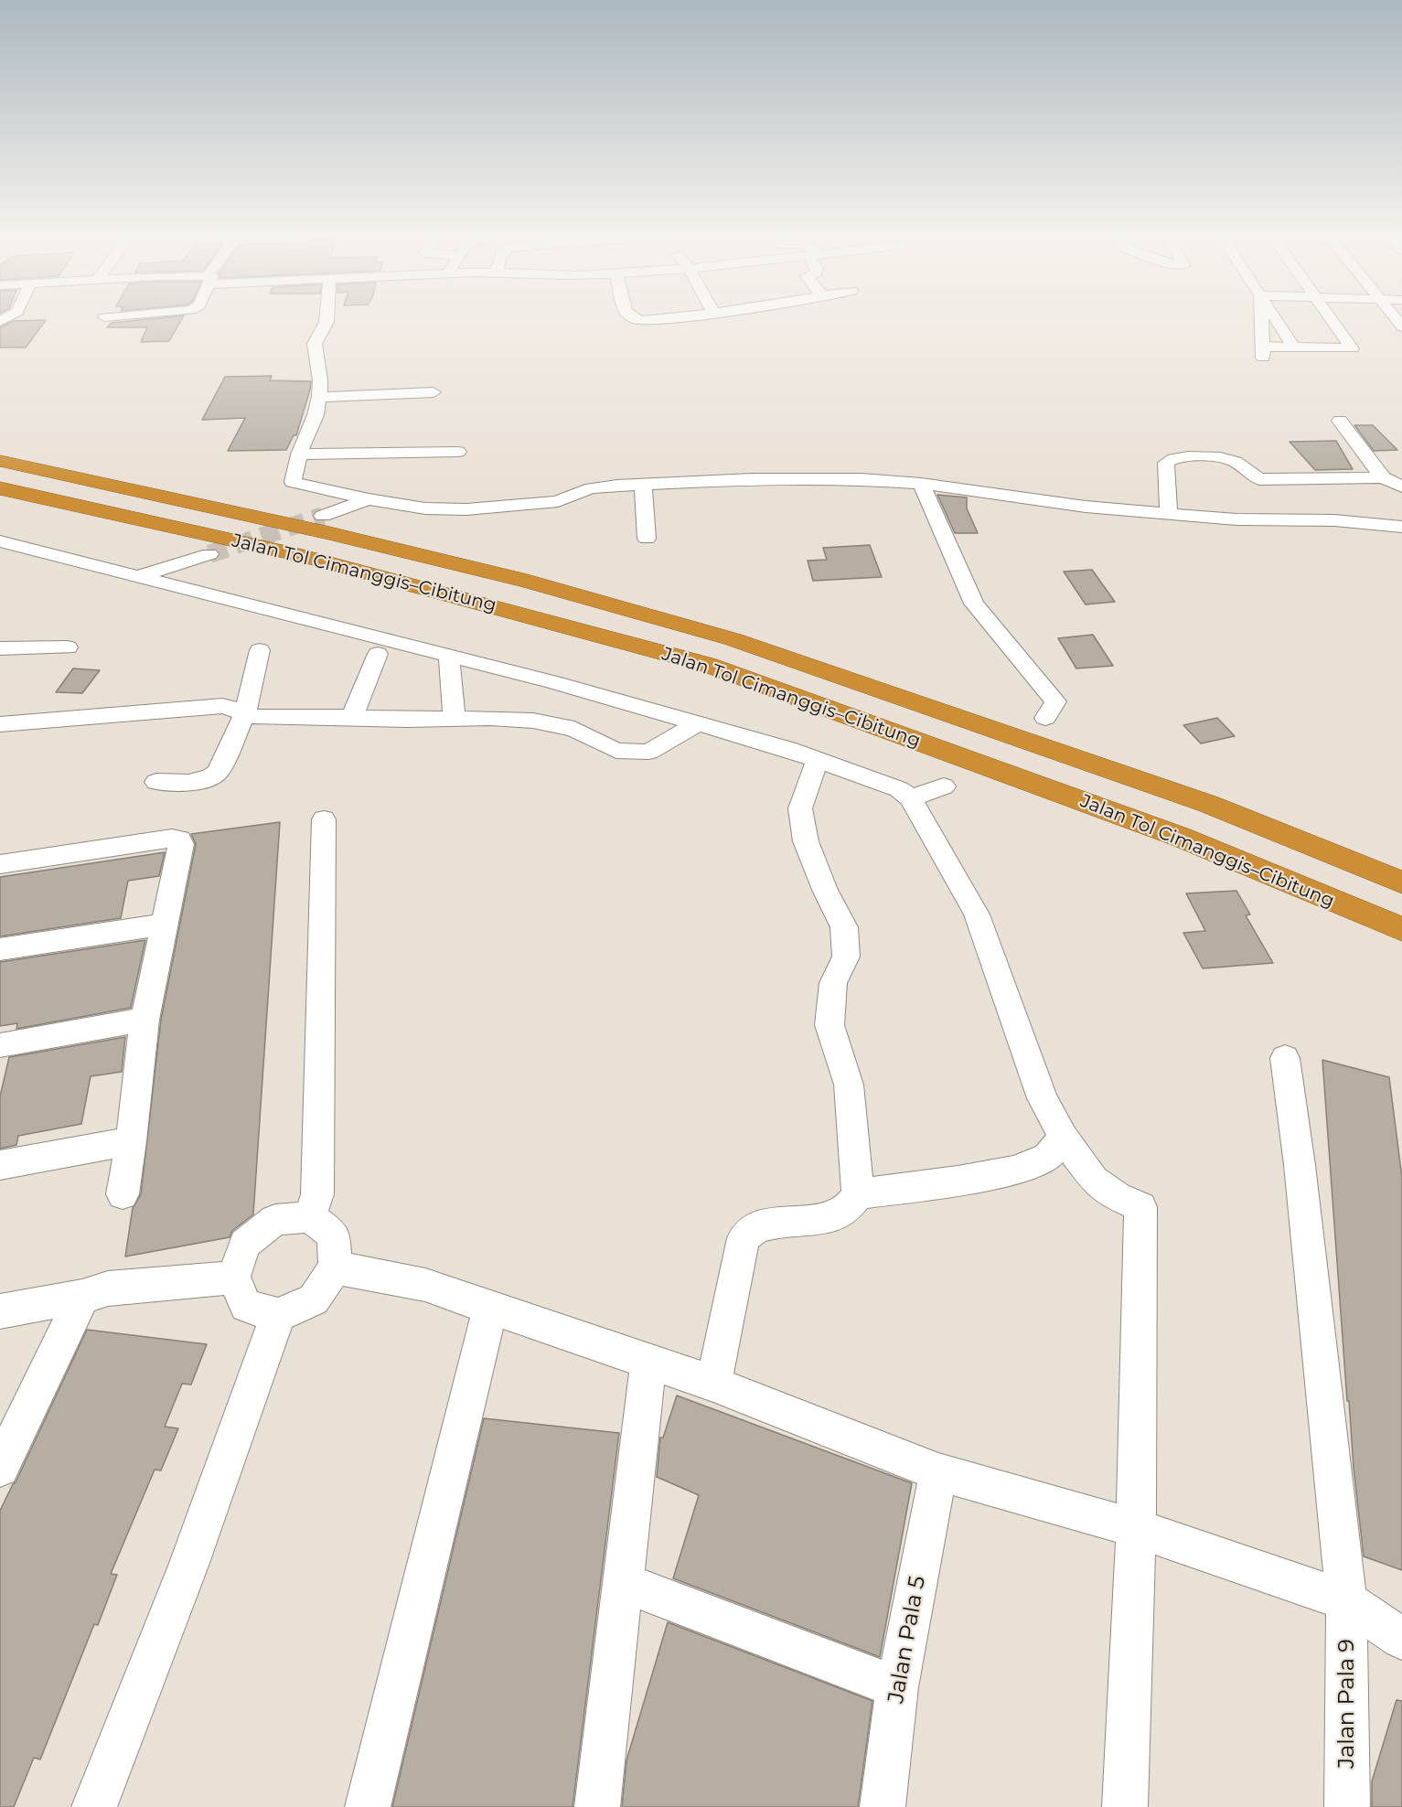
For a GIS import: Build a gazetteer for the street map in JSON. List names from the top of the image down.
{
  "streets": {
    "highway": ["Jalan Tol Cimanggis–Cibitung"],
    "street": ["Jalan Pala 5", "Jalan Pala 9"]
  }
}
